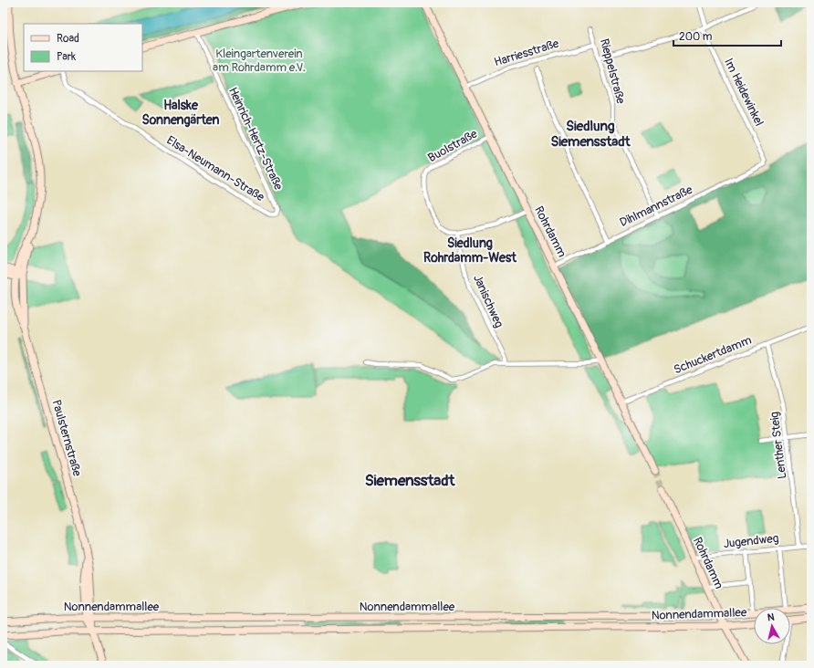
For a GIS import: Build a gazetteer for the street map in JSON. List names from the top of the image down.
{
  "streets": {
    "main road": ["Rohrdamm", "Paulsternstraße", "Nonnendammallee"],
    "street": [
      "Harriesstraße",
      "Rieppelstraße",
      "Im Heidewinkel",
      "Heinrich-Hertz-Straße",
      "Buolstraße",
      "Elsa-Neumann-Straße",
      "Dihlmannstraße",
      "Janischweg",
      "Schuckertdamm",
      "Lenther Steig",
      "Jugendweg"
    ]
  },
  "crossings": [
    ["Harriesstraße", "Rieppelstraße"],
    ["Harriesstraße", "Rohrdamm"],
    ["Rieppelstraße", "Dihlmannstraße"],
    ["Im Heidewinkel", "Dihlmannstraße"],
    ["Heinrich-Hertz-Straße", "Elsa-Neumann-Straße"],
    ["Buolstraße", "Rohrdamm"],
    ["Buolstraße", "Janischweg"],
    ["Dihlmannstraße", "Rohrdamm"],
    ["Rohrdamm", "Schuckertdamm"],
    ["Rohrdamm", "Jugendweg"],
    ["Rohrdamm", "Nonnendammallee"],
    ["Schuckertdamm", "Lenther Steig"],
    ["Paulsternstraße", "Nonnendammallee"],
    ["Lenther Steig", "Jugendweg"]
  ],
  "districts": [
    "Halske Sonnengärten",
    "Siedlung Siemensstadt",
    "Siedlung Rohrdamm-West",
    "Siemensstadt"
  ],
  "parks": ["Kleingartenverein am Rohrdamm e.V."],
  "legend": ["Road", "Park"],
  "scale_bar": "200 m",
  "north": "top"
}
